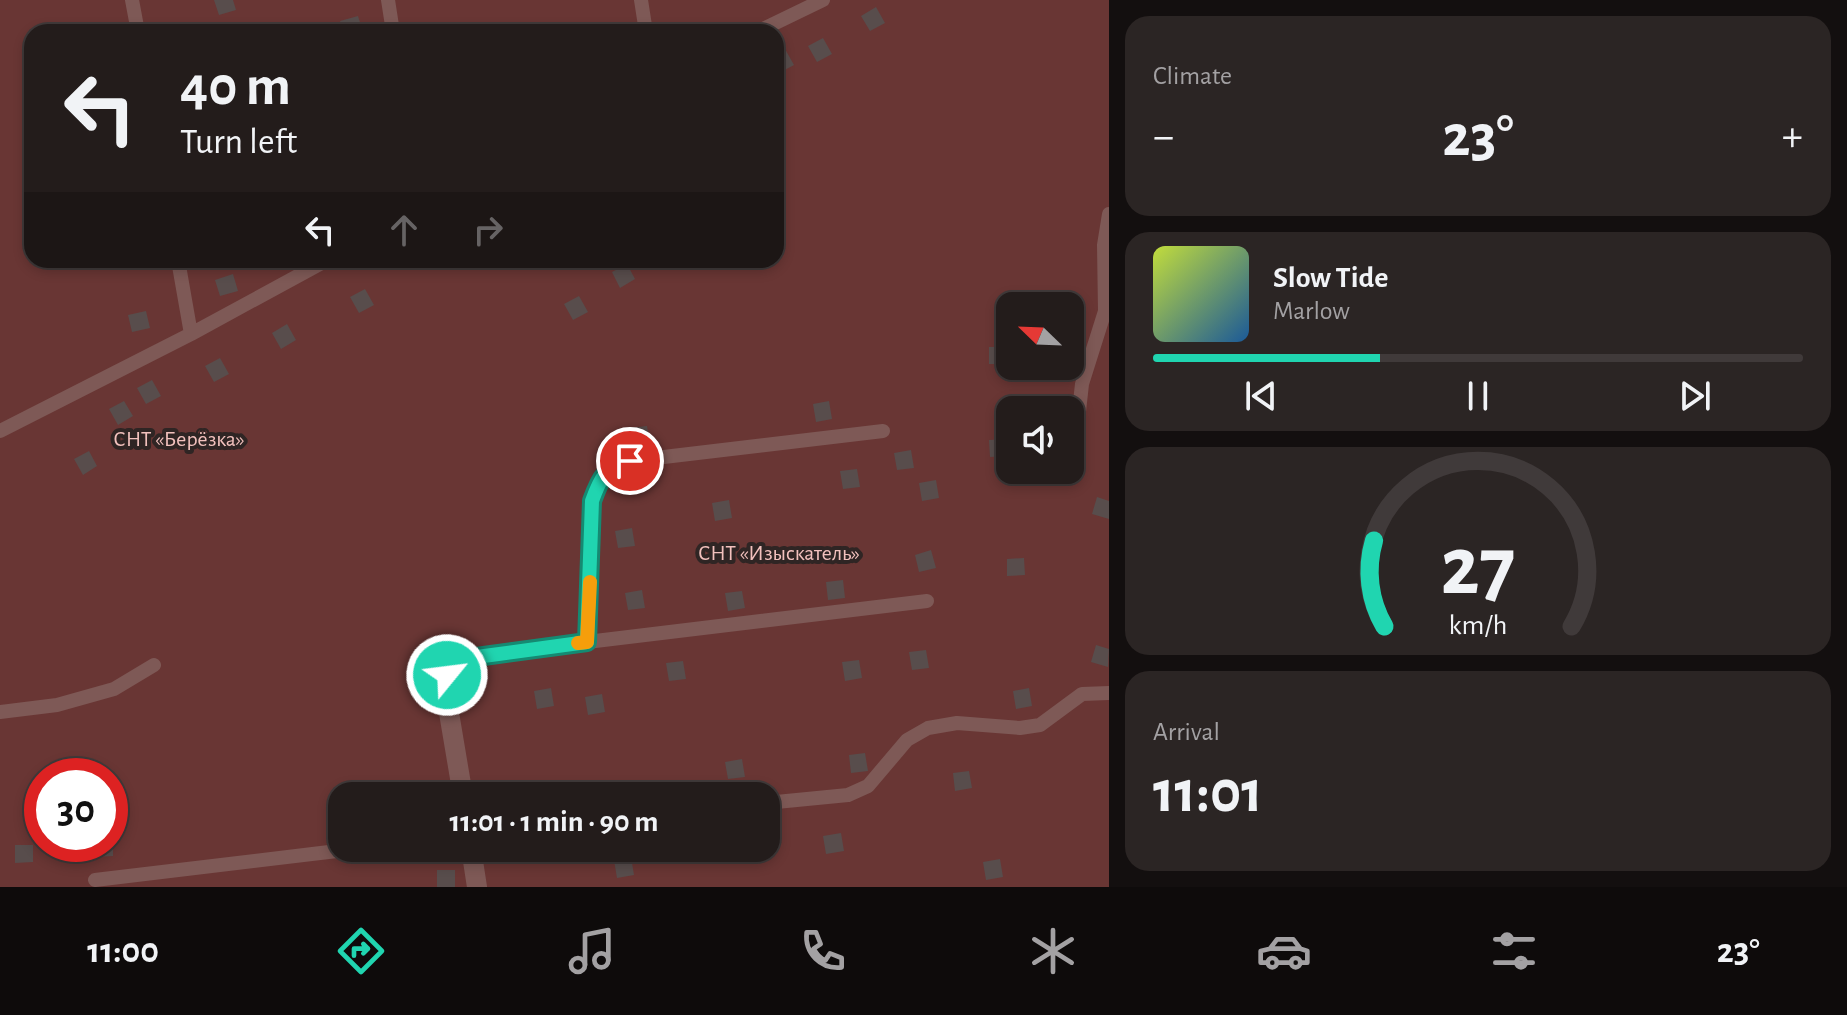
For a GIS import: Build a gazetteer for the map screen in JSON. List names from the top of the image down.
{
  "parks": ["СНТ «Берёзка»", "СНТ «Изыскатель»"],
  "north": "top left",
  "page": {
    "tile": [
      "Climate",
      ["Arrival", "11:01"]
    ],
    "turn": ["40 m", "Turn left"],
    "heat": ["−", "23°", "+"],
    "song": ["Slow Tide", "Marlow"],
    "limit": "30",
    "trip": "11:01 · 1 min · 90 m",
    "tabs": ["11:00", "23°"],
    "gauge": ["27", "km/h"]
  }
}
